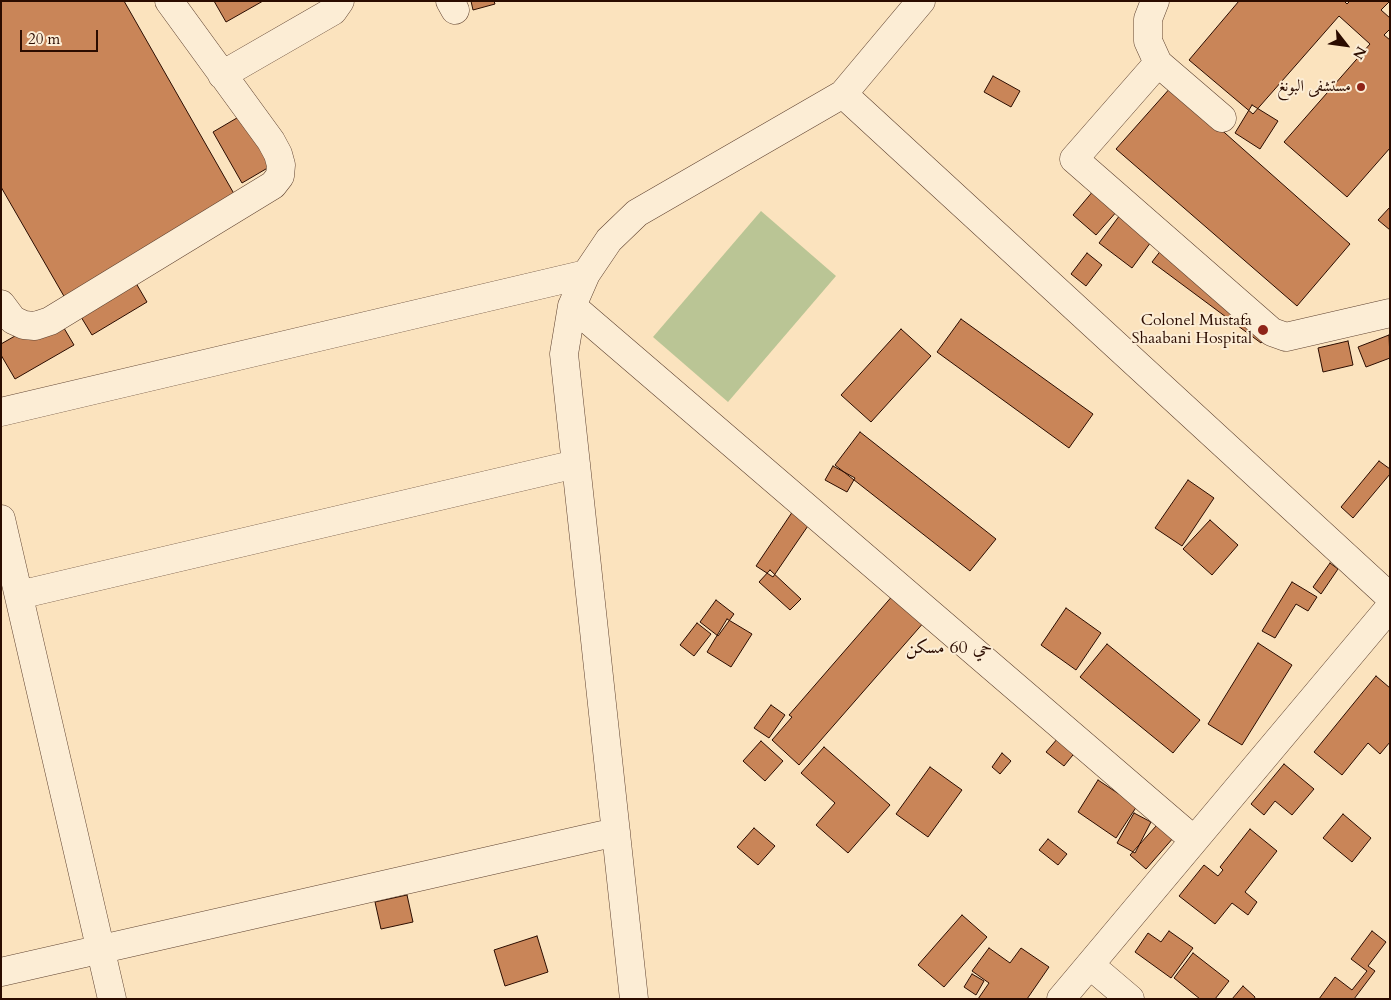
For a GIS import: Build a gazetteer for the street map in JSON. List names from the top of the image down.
{
  "districts": ["حي 60 مسكن"],
  "places": ["مستشفى البونغ", "Colonel Mustafa Shaabani Hospital"],
  "scale_bar": "20 m",
  "north": "bottom right"
}
